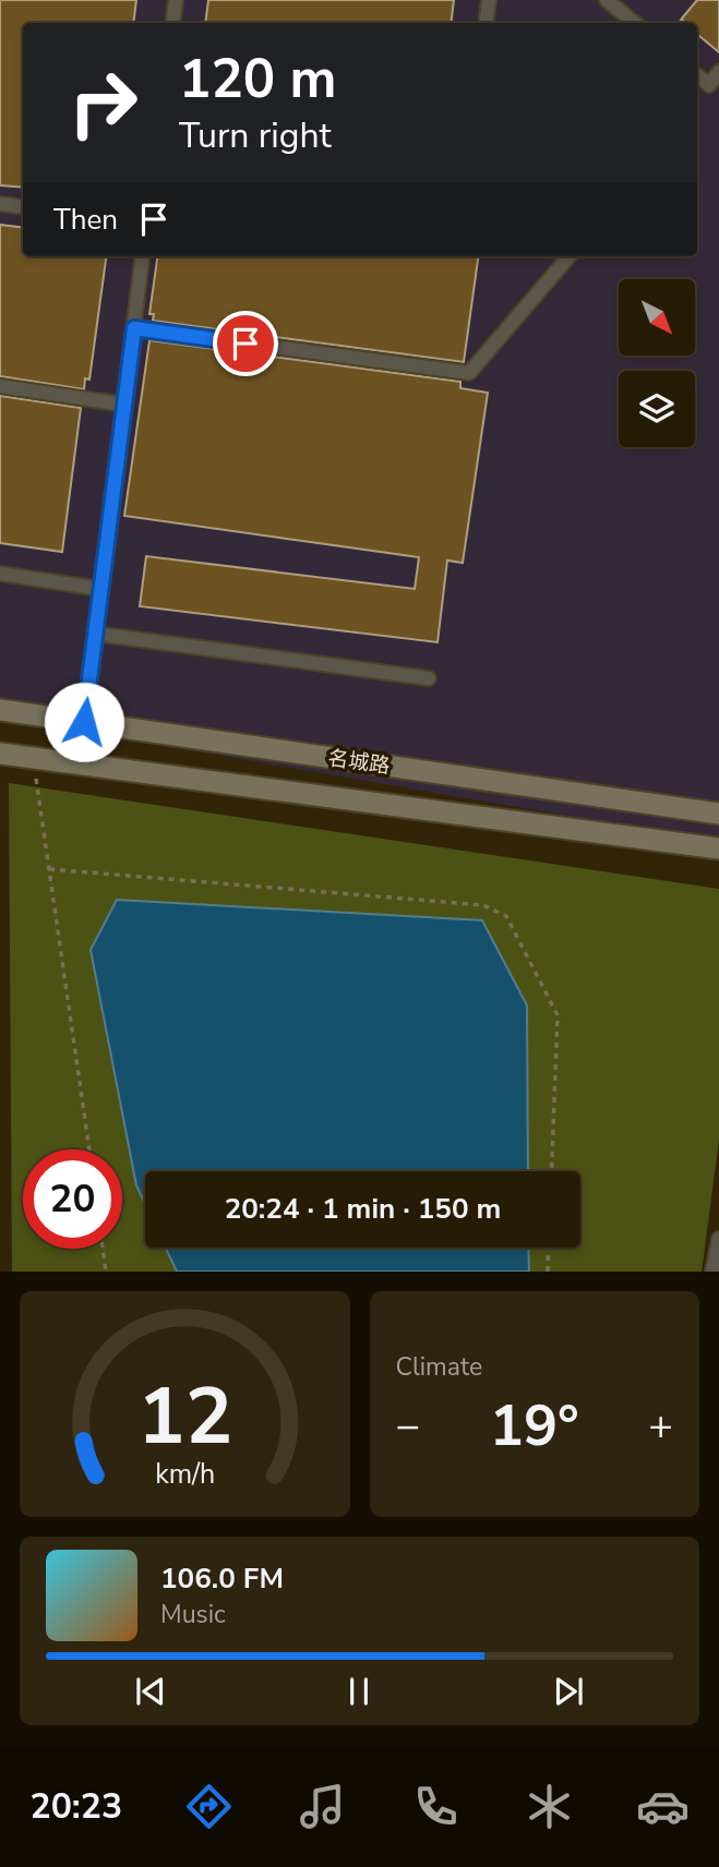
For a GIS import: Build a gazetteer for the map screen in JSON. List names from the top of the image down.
{
  "streets": {
    "main road": ["名城路"]
  },
  "north": "bottom right",
  "page": {
    "turn": ["120 m", "Turn right"],
    "then": "Then",
    "limit": "20",
    "trip": "20:24 · 1 min · 150 m",
    "tile": "Climate",
    "heat": ["−", "19°", "+"],
    "song": ["106.0 FM", "Music"],
    "tabs": "20:23",
    "gauge": ["12", "km/h"]
  }
}
